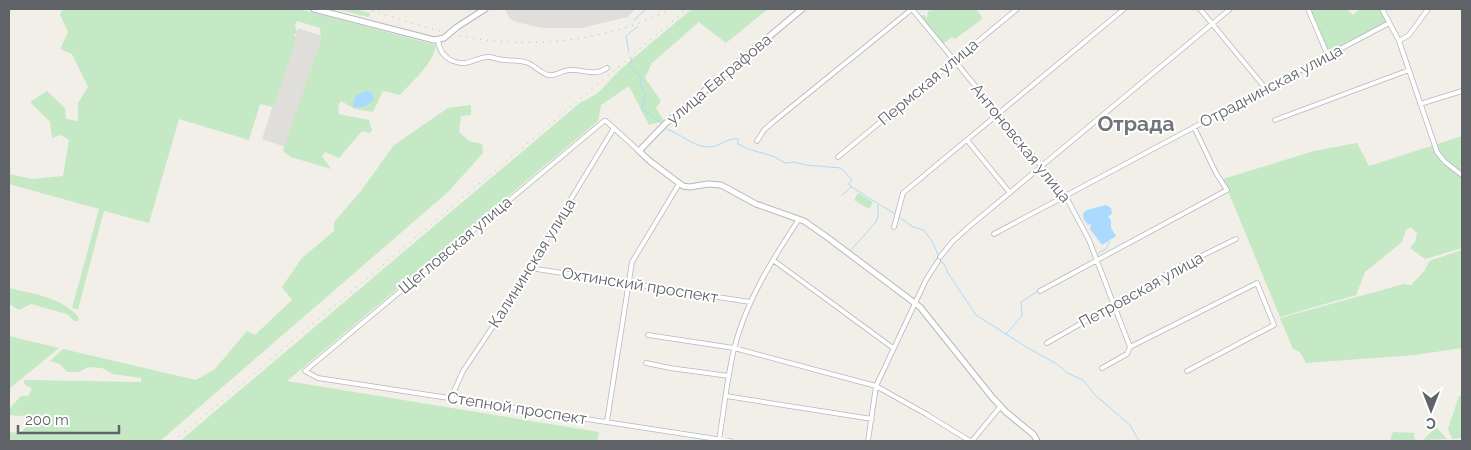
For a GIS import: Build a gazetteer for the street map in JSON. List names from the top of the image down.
{
  "streets": {
    "street": [
      "улица Евграфова",
      "Пермская улица",
      "Отраднинская улица",
      "Антоновская улица",
      "Щегловская улица",
      "Калининская улица",
      "Охтинский проспект",
      "Петровская улица",
      "Степной проспект"
    ]
  },
  "crossings": [
    ["Пермская улица", "Антоновская улица"],
    ["Отраднинская улица", "Антоновская улица"],
    ["Антоновская улица", "Петровская улица"],
    ["Щегловская улица", "Калининская улица"],
    ["Щегловская улица", "Степной проспект"],
    ["Калининская улица", "Охтинский проспект"],
    ["Калининская улица", "Степной проспект"]
  ],
  "districts": ["Отрада"],
  "scale_bar": "200 m",
  "north": "bottom"
}
